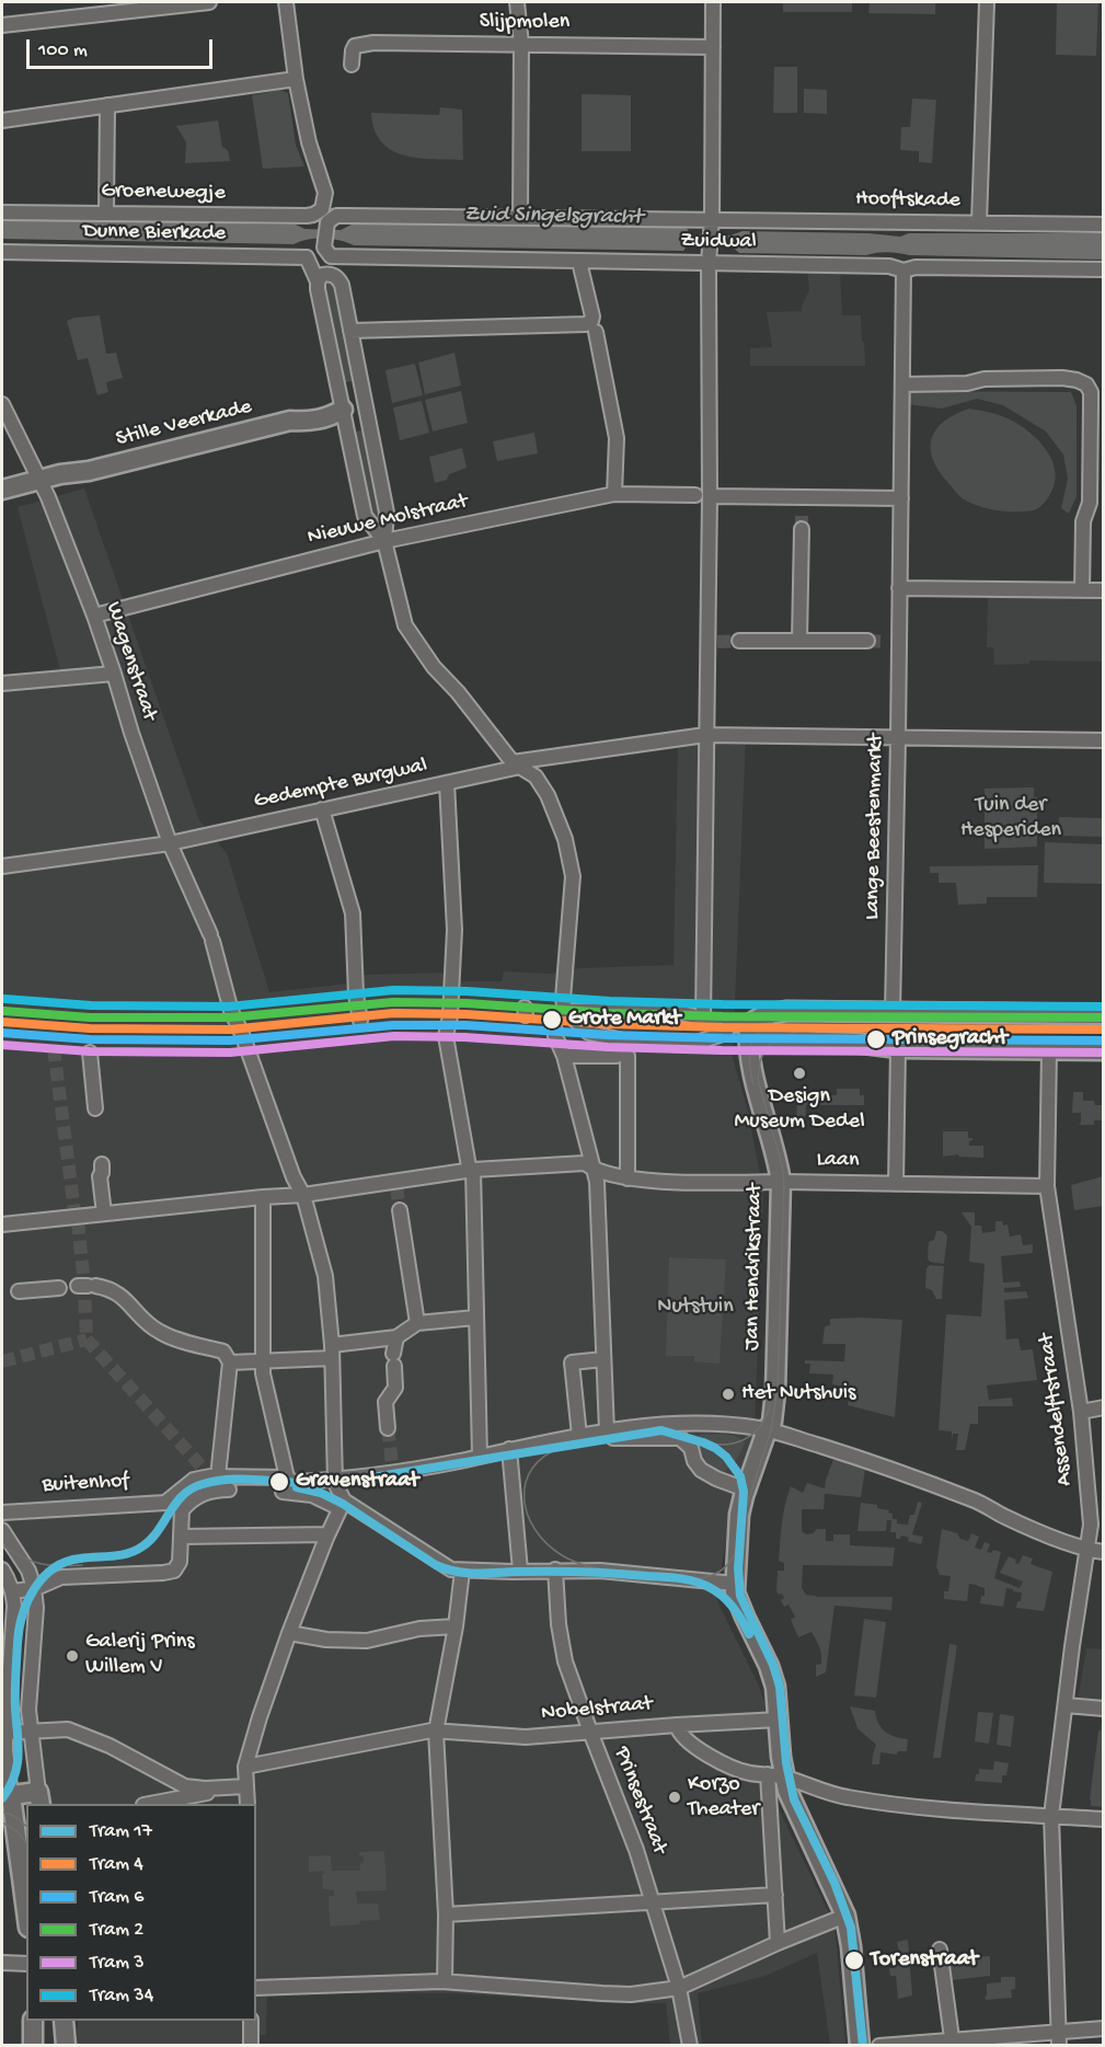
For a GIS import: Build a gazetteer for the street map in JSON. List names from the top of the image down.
{
  "streets": {
    "street": [
      "Slijpmolen",
      "Groenewegje",
      "Hooftskade",
      "Dunne Bierkade",
      "Zuidwal",
      "Stille Veerkade",
      "Nieuwe Molstraat",
      "Wagenstraat",
      "Gedempte Burgwal",
      "Lange Beestenmarkt",
      "Laan",
      "Jan Hendrikstraat",
      "Assendelftstraat",
      "Buitenhof",
      "Nobelstraat",
      "Prinsestraat"
    ]
  },
  "crossings": [
    ["Zuidwal", "Lange Beestenmarkt"],
    ["Stille Veerkade", "Wagenstraat"],
    ["Nieuwe Molstraat", "Wagenstraat"],
    ["Wagenstraat", "Gedempte Burgwal"],
    ["Gedempte Burgwal", "Lange Beestenmarkt"],
    ["Laan", "Jan Hendrikstraat"],
    ["Laan", "Assendelftstraat"],
    ["Assendelftstraat", "Nobelstraat"],
    ["Nobelstraat", "Prinsestraat"]
  ],
  "water": ["Zuid Singelsgracht"],
  "parks": ["Tuin der Hesperiden", "Nutstuin"],
  "places": [
    "Grote Markt",
    "Prinsegracht",
    "Design Museum Dedel",
    "Het Nutshuis",
    "Gravenstraat",
    "Galerij Prins Willem V",
    "Korzo Theater",
    "Torenstraat"
  ],
  "lines": [
    "tram line 34",
    "tram line 2",
    "tram line 4",
    "tram line 6",
    "tram line 3",
    "tram line 17"
  ],
  "legend": [
    "Tram 17",
    "Tram 4",
    "Tram 6",
    "Tram 2",
    "Tram 3",
    "Tram 34"
  ],
  "scale_bar": "100 m"
}
